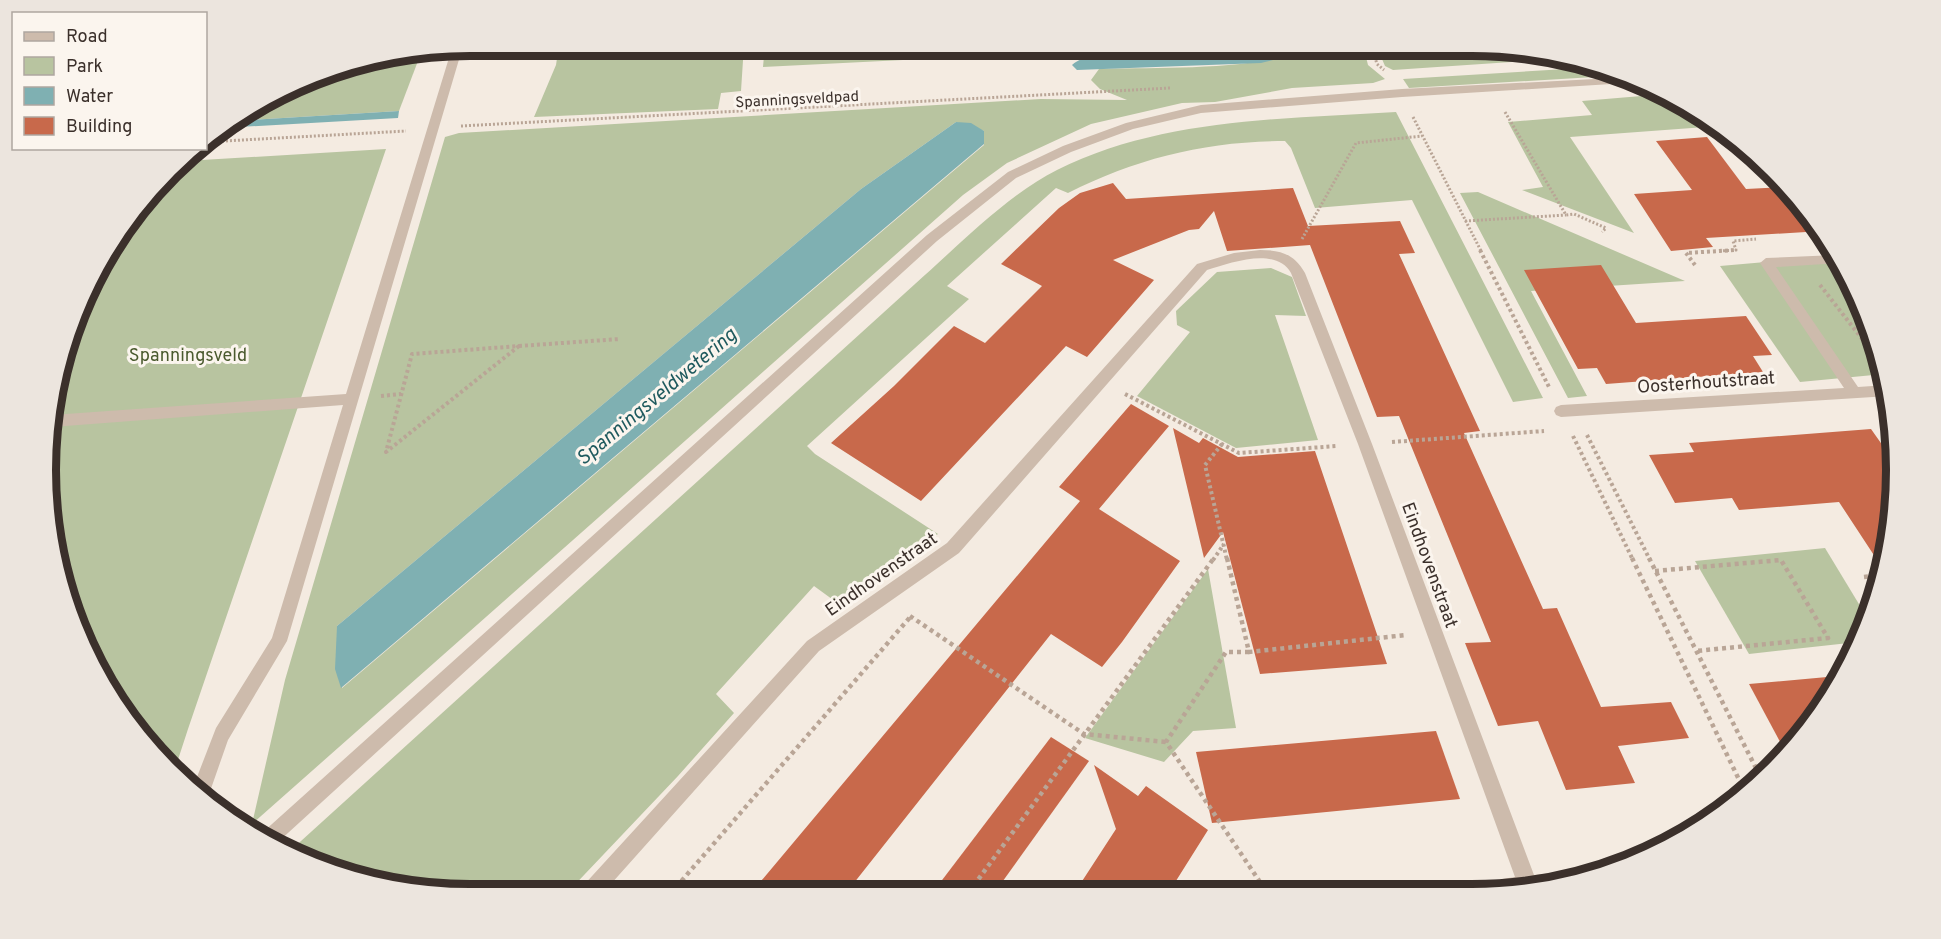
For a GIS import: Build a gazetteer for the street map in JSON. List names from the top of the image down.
{
  "streets": {
    "street": ["Oosterhoutstraat", "Eindhovenstraat"],
    "path": ["Spanningsveldpad"]
  },
  "water": ["Spanningsveldwetering"],
  "parks": ["Spanningsveld"],
  "legend": [
    "Road",
    "Park",
    "Water",
    "Building"
  ]
}
